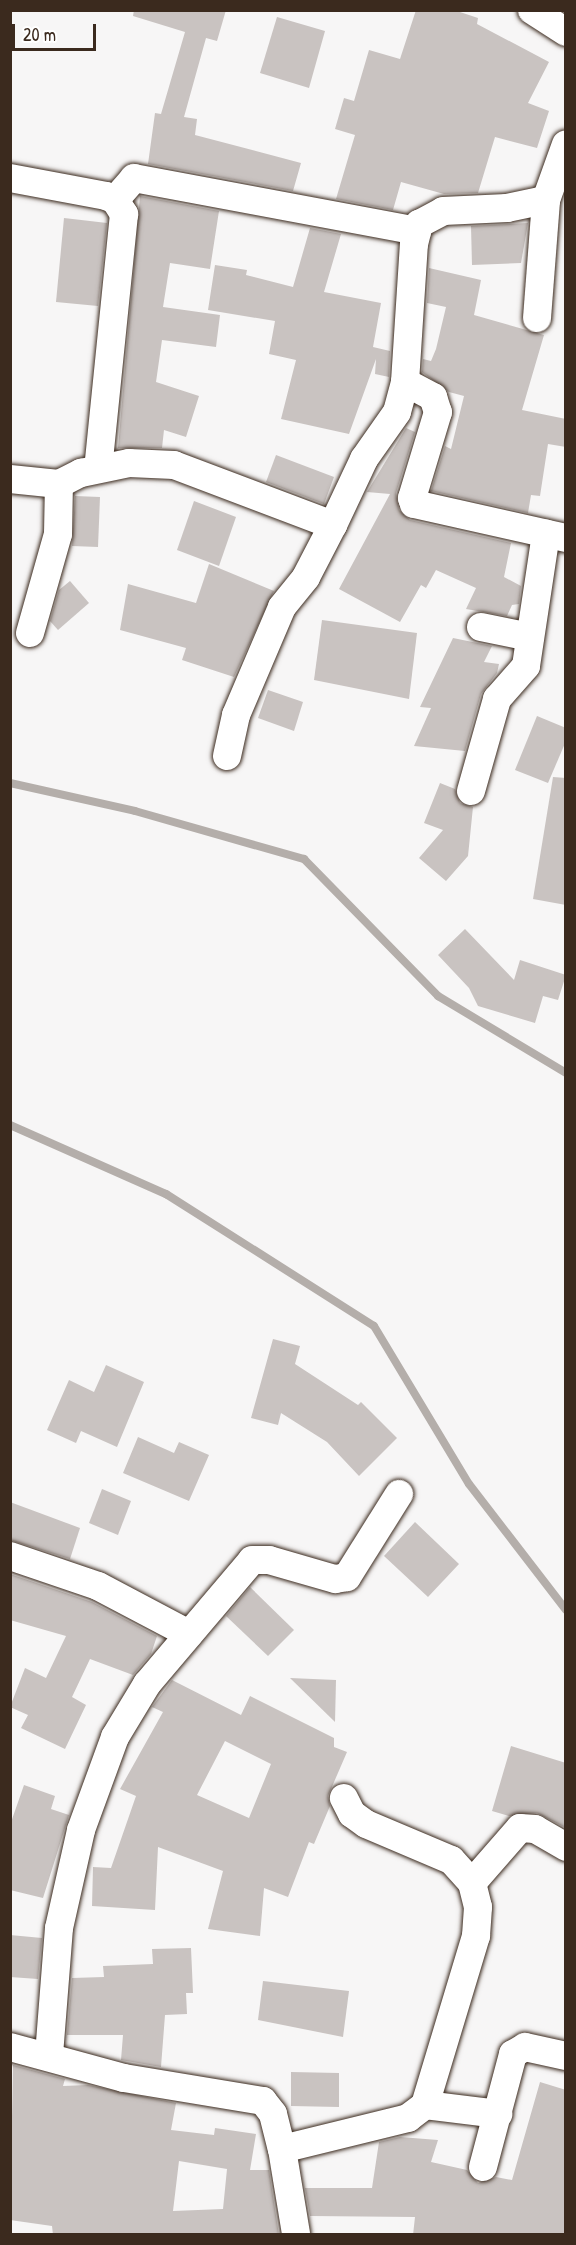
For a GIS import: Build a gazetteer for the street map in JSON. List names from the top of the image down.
{
  "scale_bar": "20 m"
}
